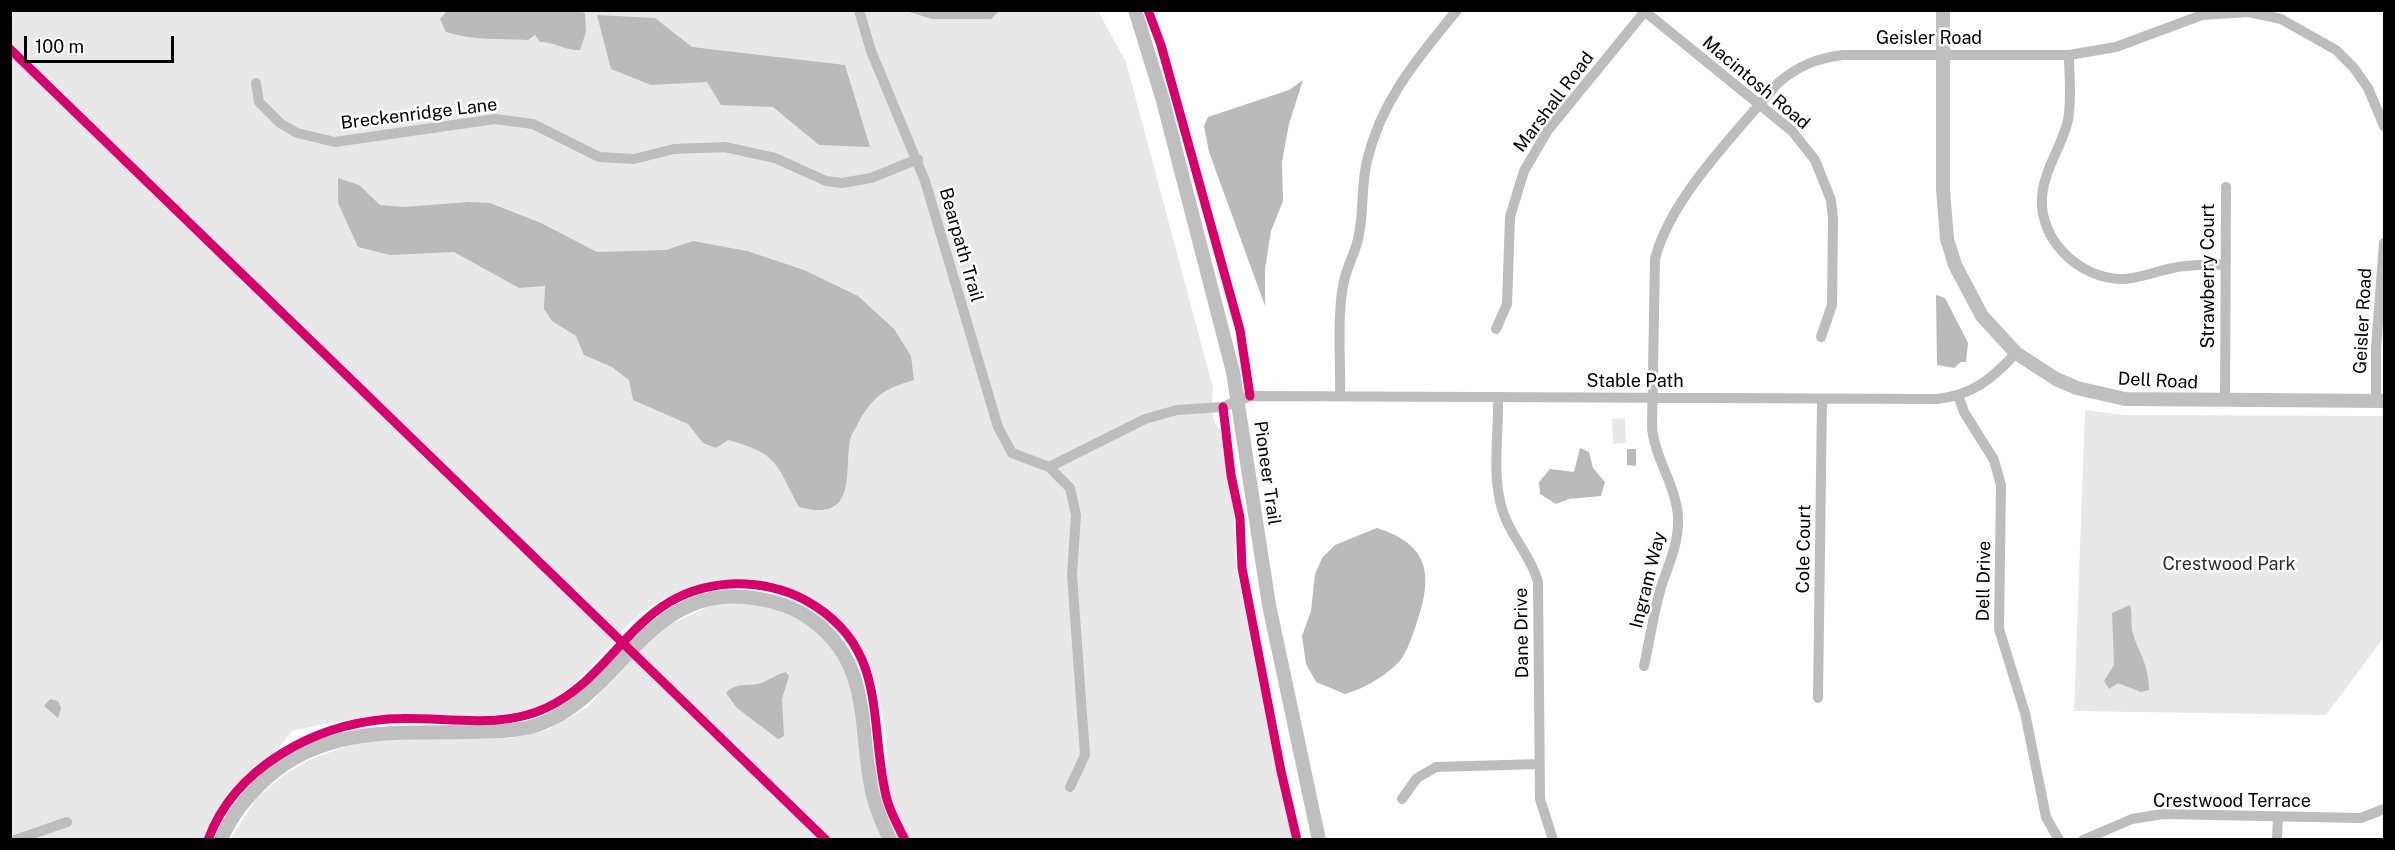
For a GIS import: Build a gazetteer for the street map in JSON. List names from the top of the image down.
{
  "streets": {
    "street": [
      "Geisler Road",
      "Macintosh Road",
      "Marshall Road",
      "Breckenridge Lane",
      "Bearpath Trail",
      "Strawberry Court",
      "Stable Path",
      "Dell Road",
      "Pioneer Trail",
      "Cole Court",
      "Ingram Way",
      "Dell Drive",
      "Dane Drive",
      "Crestwood Terrace"
    ]
  },
  "crossings": [
    ["Geisler Road", "Macintosh Road"],
    ["Geisler Road", "Stable Path"],
    ["Geisler Road", "Dell Road"],
    ["Geisler Road", "Ingram Way"],
    ["Macintosh Road", "Marshall Road"],
    ["Breckenridge Lane", "Bearpath Trail"],
    ["Strawberry Court", "Dell Road"],
    ["Stable Path", "Dell Road"],
    ["Stable Path", "Pioneer Trail"],
    ["Stable Path", "Cole Court"],
    ["Stable Path", "Ingram Way"],
    ["Stable Path", "Dell Drive"],
    ["Stable Path", "Dane Drive"]
  ],
  "parks": ["Crestwood Park"],
  "scale_bar": "100 m"
}
